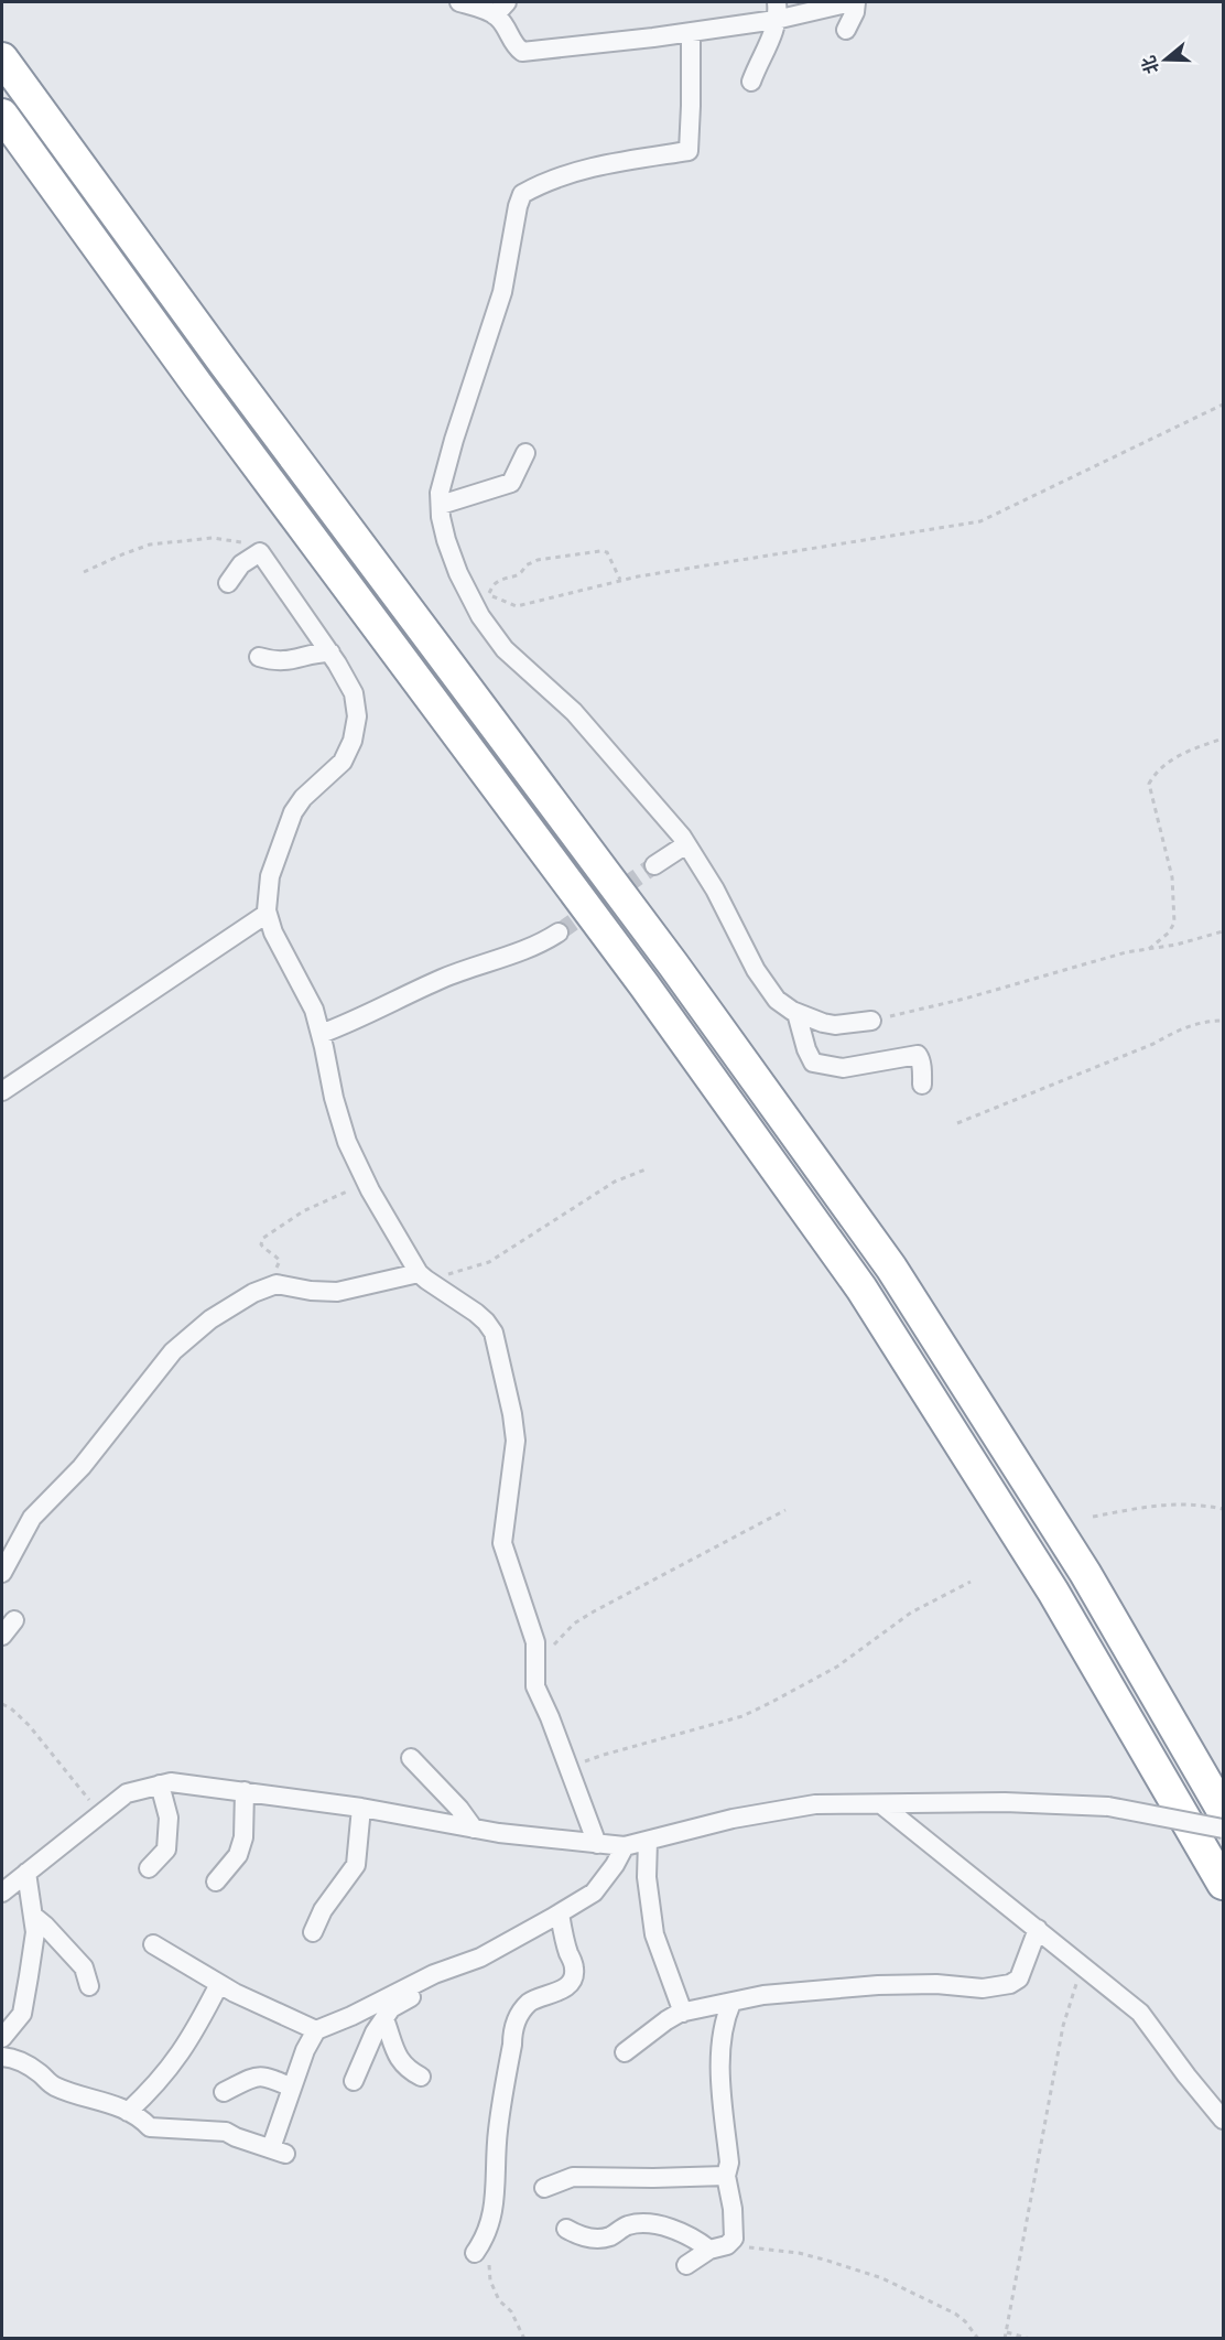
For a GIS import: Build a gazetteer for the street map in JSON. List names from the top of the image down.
{
  "north": "left"
}
